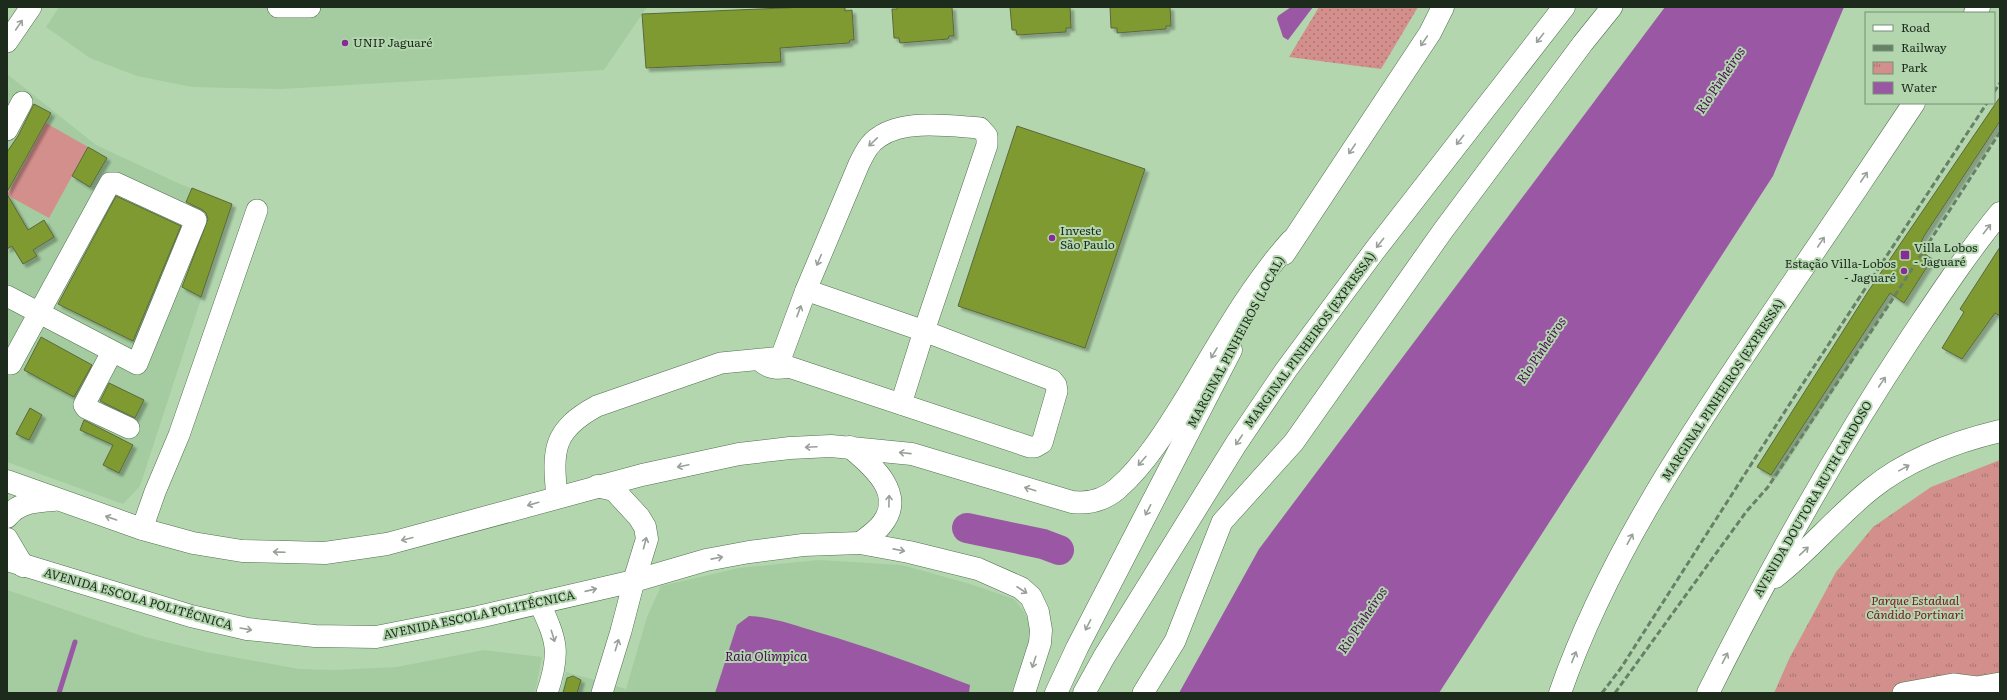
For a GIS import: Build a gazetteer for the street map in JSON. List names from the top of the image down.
{
  "streets": {
    "highway": [
      "MARGINAL PINHEIROS (EXPRESSA)",
      "MARGINAL PINHEIROS (LOCAL)",
      "AVENIDA DOUTORA RUTH CARDOSO",
      "AVENIDA ESCOLA POLITÉCNICA"
    ]
  },
  "one_way": ["MARGINAL PINHEIROS (LOCAL)", "AVENIDA DOUTORA RUTH CARDOSO"],
  "water": ["Rio Pinheiros", "Raia Olímpica"],
  "parks": ["Parque Estadual Cândido Portinari"],
  "places": {
    "other": ["UNIP Jaguaré", "Investe São Paulo", "Estação Villa-Lobos - Jaguaré"],
    "transit": ["Villa Lobos - Jaguaré"]
  },
  "legend": [
    "Road",
    "Railway",
    "Park",
    "Water"
  ]
}
